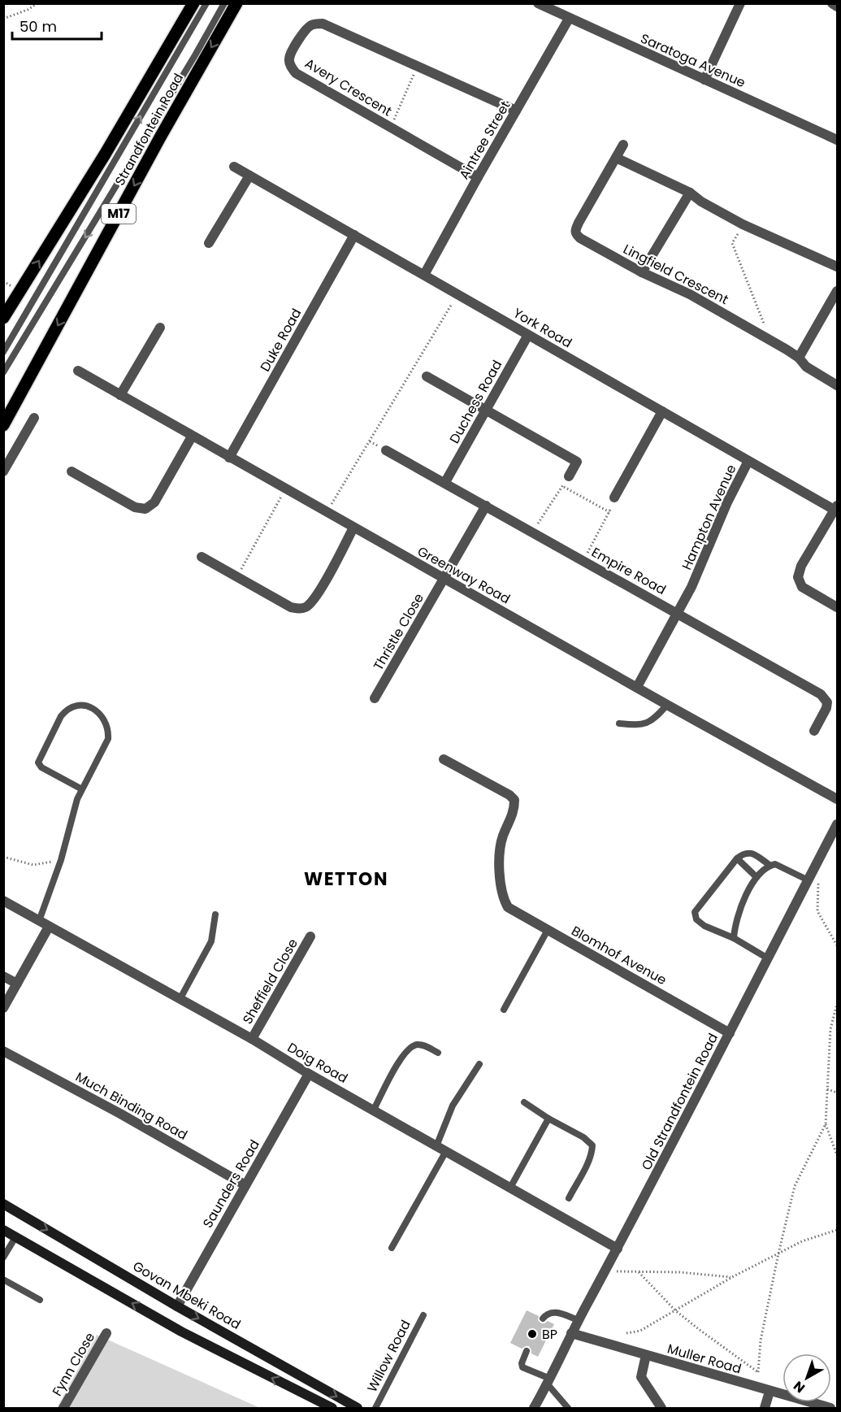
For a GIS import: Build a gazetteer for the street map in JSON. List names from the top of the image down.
{
  "streets": {
    "main road": ["Strandfontein Road", "M17", "Govan Mbeki Road"],
    "street": [
      "Saratoga Avenue",
      "Avery Crescent",
      "Aintree Street",
      "Lingfield Crescent",
      "York Road",
      "Duke Road",
      "Duchess Road",
      "Hampton Avenue",
      "Empire Road",
      "Greenway Road",
      "Thristle Close",
      "Blomhof Avenue",
      "Sheffield Close",
      "Doig Road",
      "Old Strandfontein Road",
      "Much Binding Road",
      "Saunders Road",
      "Muller Road",
      "Fynn Close"
    ],
    "lane": ["Willow Road"]
  },
  "crossings": [
    ["Saratoga Avenue", "Aintree Street"],
    ["Avery Crescent", "Aintree Street"],
    ["Aintree Street", "York Road"],
    ["York Road", "Duke Road"],
    ["York Road", "Duchess Road"],
    ["York Road", "Hampton Avenue"],
    ["Duke Road", "Greenway Road"],
    ["Duchess Road", "Empire Road"],
    ["Hampton Avenue", "Empire Road"],
    ["Hampton Avenue", "Greenway Road"],
    ["Empire Road", "Thristle Close"],
    ["Greenway Road", "Thristle Close"],
    ["Blomhof Avenue", "Old Strandfontein Road"],
    ["Sheffield Close", "Doig Road"],
    ["Doig Road", "Old Strandfontein Road"],
    ["Doig Road", "Saunders Road"],
    ["Old Strandfontein Road", "Muller Road"],
    ["Much Binding Road", "Saunders Road"],
    ["Saunders Road", "Govan Mbeki Road"]
  ],
  "districts": ["WETTON"],
  "places": ["BP"],
  "scale_bar": "50 m",
  "north": "bottom left"
}
